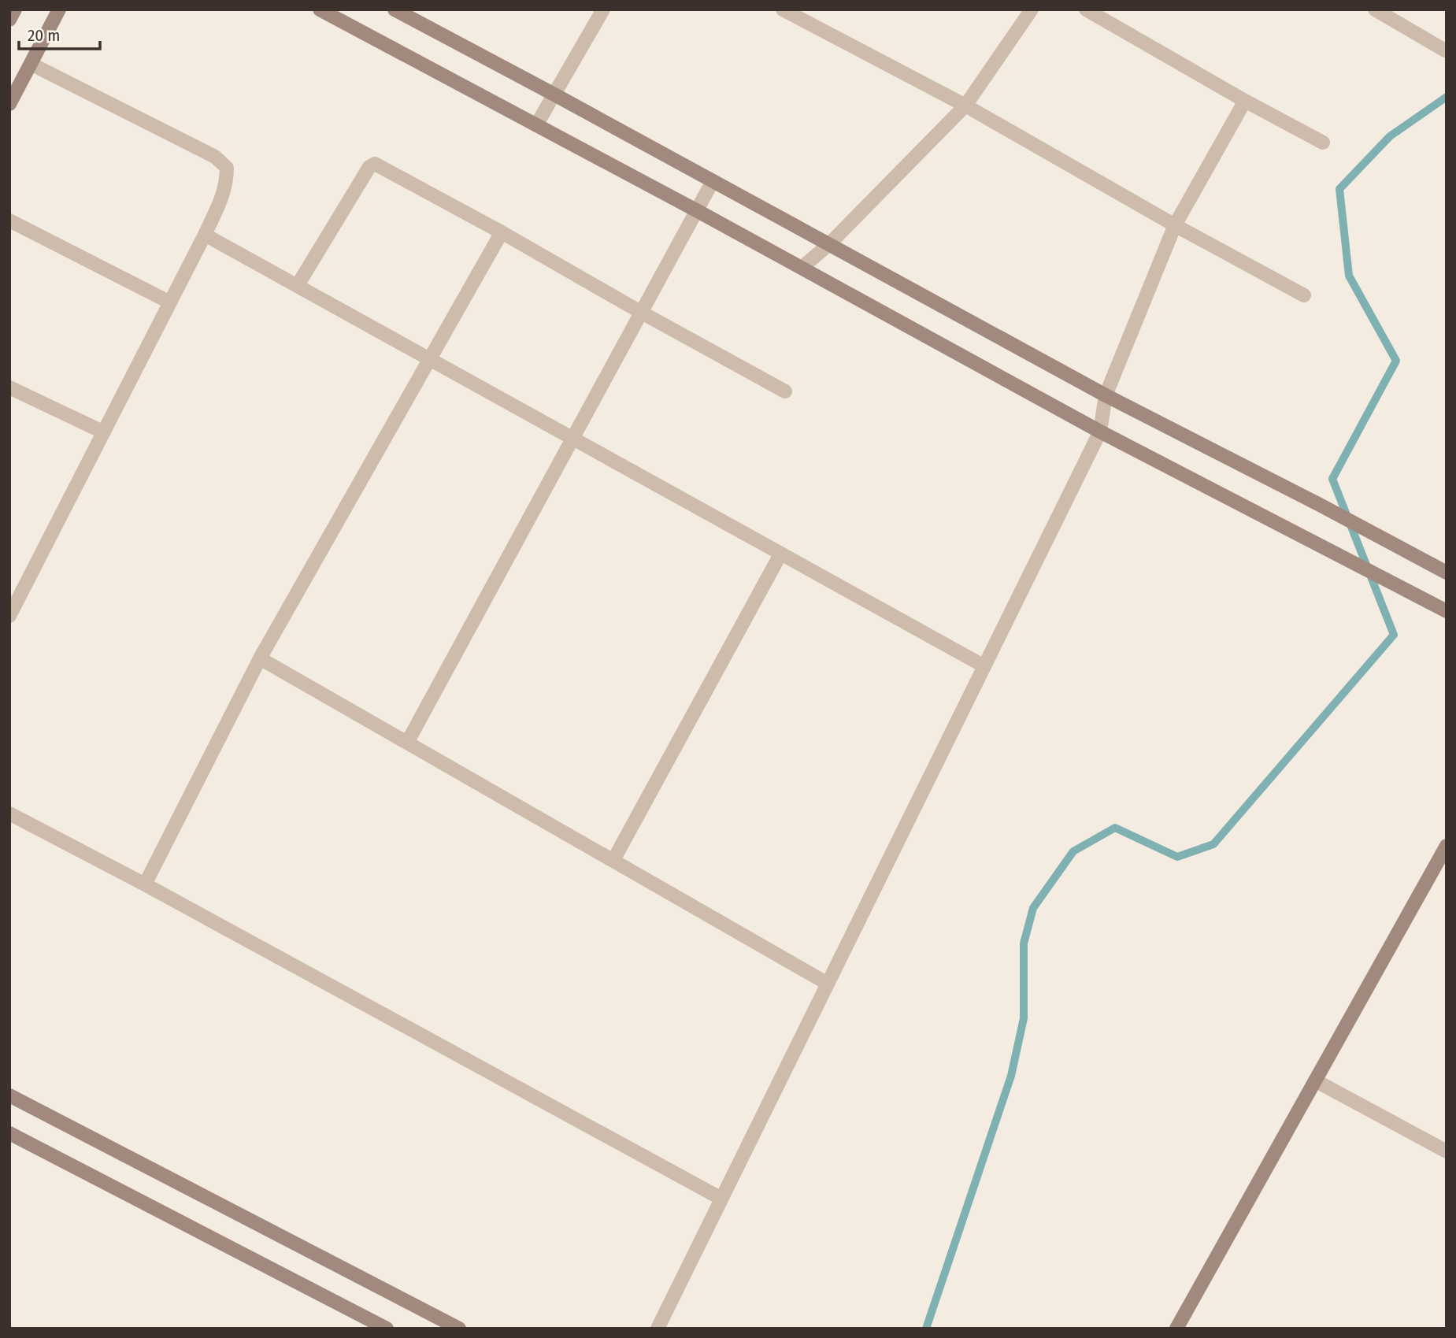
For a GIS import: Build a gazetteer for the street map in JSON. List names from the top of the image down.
{
  "scale_bar": "20 m"
}
